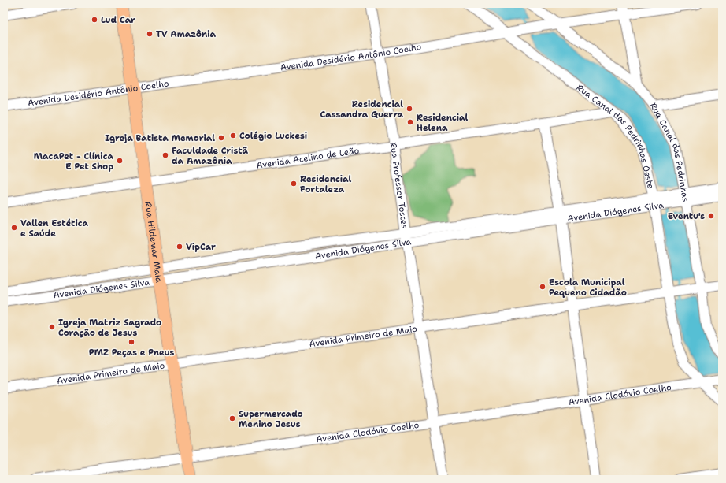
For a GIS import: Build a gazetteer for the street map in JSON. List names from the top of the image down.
{
  "streets": {
    "main road": ["Rua Hildemar Maia"],
    "street": [
      "Avenida Desidério Antônio Coelho",
      "Rua Canal das Pedrinhas Oeste",
      "Rua Canal das Pedrinhas",
      "Avenida Acelino de Leão",
      "Rua Professor Tostes",
      "Avenida Diógenes Silva",
      "Avenida Primeiro de Maio",
      "Avenida Clodóvio Coelho"
    ]
  },
  "crossings": [
    ["Avenida Desidério Antônio Coelho", "Rua Canal das Pedrinhas Oeste"],
    ["Avenida Desidério Antônio Coelho", "Rua Canal das Pedrinhas"],
    ["Avenida Desidério Antônio Coelho", "Rua Professor Tostes"],
    ["Avenida Desidério Antônio Coelho", "Rua Hildemar Maia"],
    ["Rua Canal das Pedrinhas Oeste", "Avenida Acelino de Leão"],
    ["Rua Canal das Pedrinhas Oeste", "Avenida Diógenes Silva"],
    ["Rua Canal das Pedrinhas Oeste", "Avenida Primeiro de Maio"],
    ["Rua Canal das Pedrinhas Oeste", "Avenida Clodóvio Coelho"],
    ["Rua Canal das Pedrinhas", "Avenida Diógenes Silva"],
    ["Rua Canal das Pedrinhas", "Avenida Primeiro de Maio"],
    ["Avenida Acelino de Leão", "Rua Professor Tostes"],
    ["Avenida Acelino de Leão", "Rua Hildemar Maia"],
    ["Rua Professor Tostes", "Avenida Diógenes Silva"],
    ["Rua Professor Tostes", "Avenida Primeiro de Maio"],
    ["Rua Professor Tostes", "Avenida Clodóvio Coelho"],
    ["Avenida Diógenes Silva", "Rua Hildemar Maia"],
    ["Rua Hildemar Maia", "Avenida Primeiro de Maio"],
    ["Rua Hildemar Maia", "Avenida Clodóvio Coelho"]
  ],
  "places": [
    "Lud Car",
    "TV Amazônia",
    "Residencial Cassandra Guerra",
    "Residencial Helena",
    "Colégio Luckesi",
    "Igreja Batista Memorial",
    "Faculdade Cristã da Amazônia",
    "MacaPet - Clínica E Pet Shop",
    "Residencial Fortaleza",
    "Eventu's",
    "Vallen Estética e Saúde",
    "VipCar",
    "Escola Municipal Pequeno Cidadão",
    "Igreja Matriz Sagrado Coração de Jesus",
    "PMZ Peças e Pneus",
    "Supermercado Menino Jesus"
  ]
}
